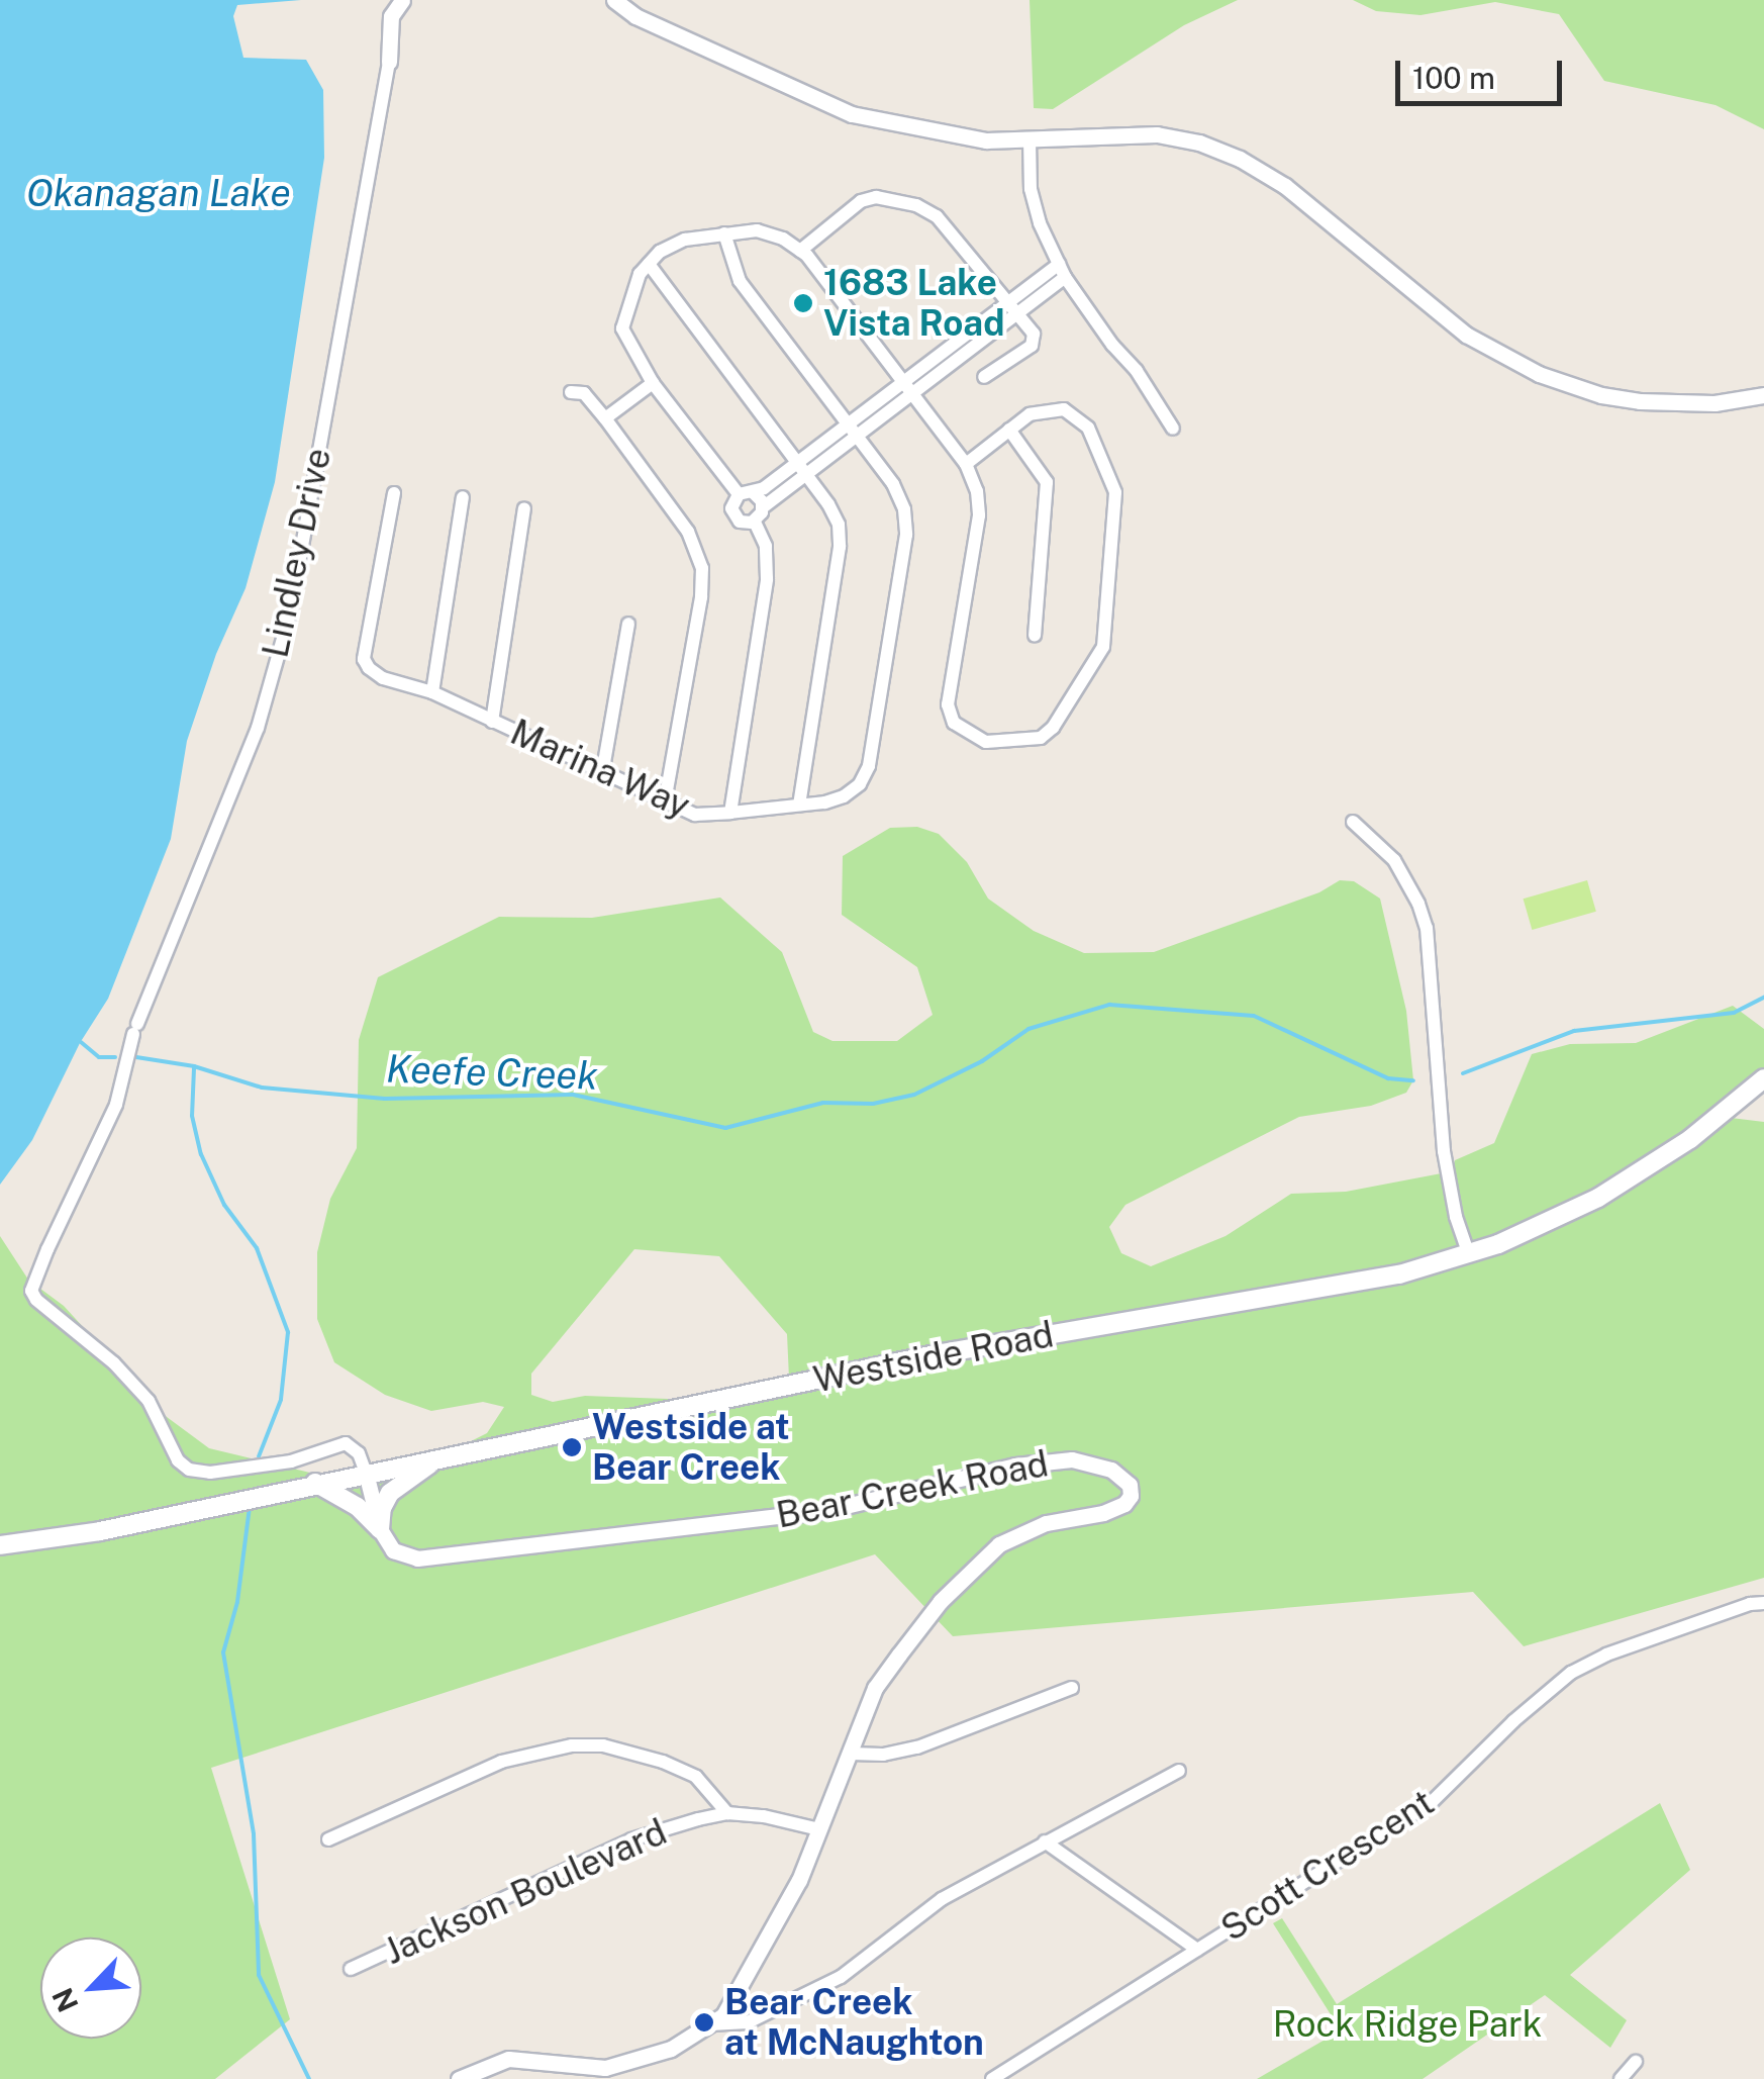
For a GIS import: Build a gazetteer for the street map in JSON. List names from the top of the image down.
{
  "streets": {
    "main road": ["Westside Road"],
    "street": [
      "Lindley Drive",
      "Marina Way",
      "Bear Creek Road",
      "Scott Crescent",
      "Jackson Boulevard"
    ]
  },
  "crossings": [
    ["Lindley Drive", "Westside Road"],
    ["Bear Creek Road", "Jackson Boulevard"]
  ],
  "water": ["Okanagan Lake", "Keefe Creek"],
  "parks": ["Rock Ridge Park"],
  "places": ["1683 Lake Vista Road", "Westside at Bear Creek", "Bear Creek at McNaughton"],
  "scale_bar": "100 m",
  "north": "bottom left"
}
